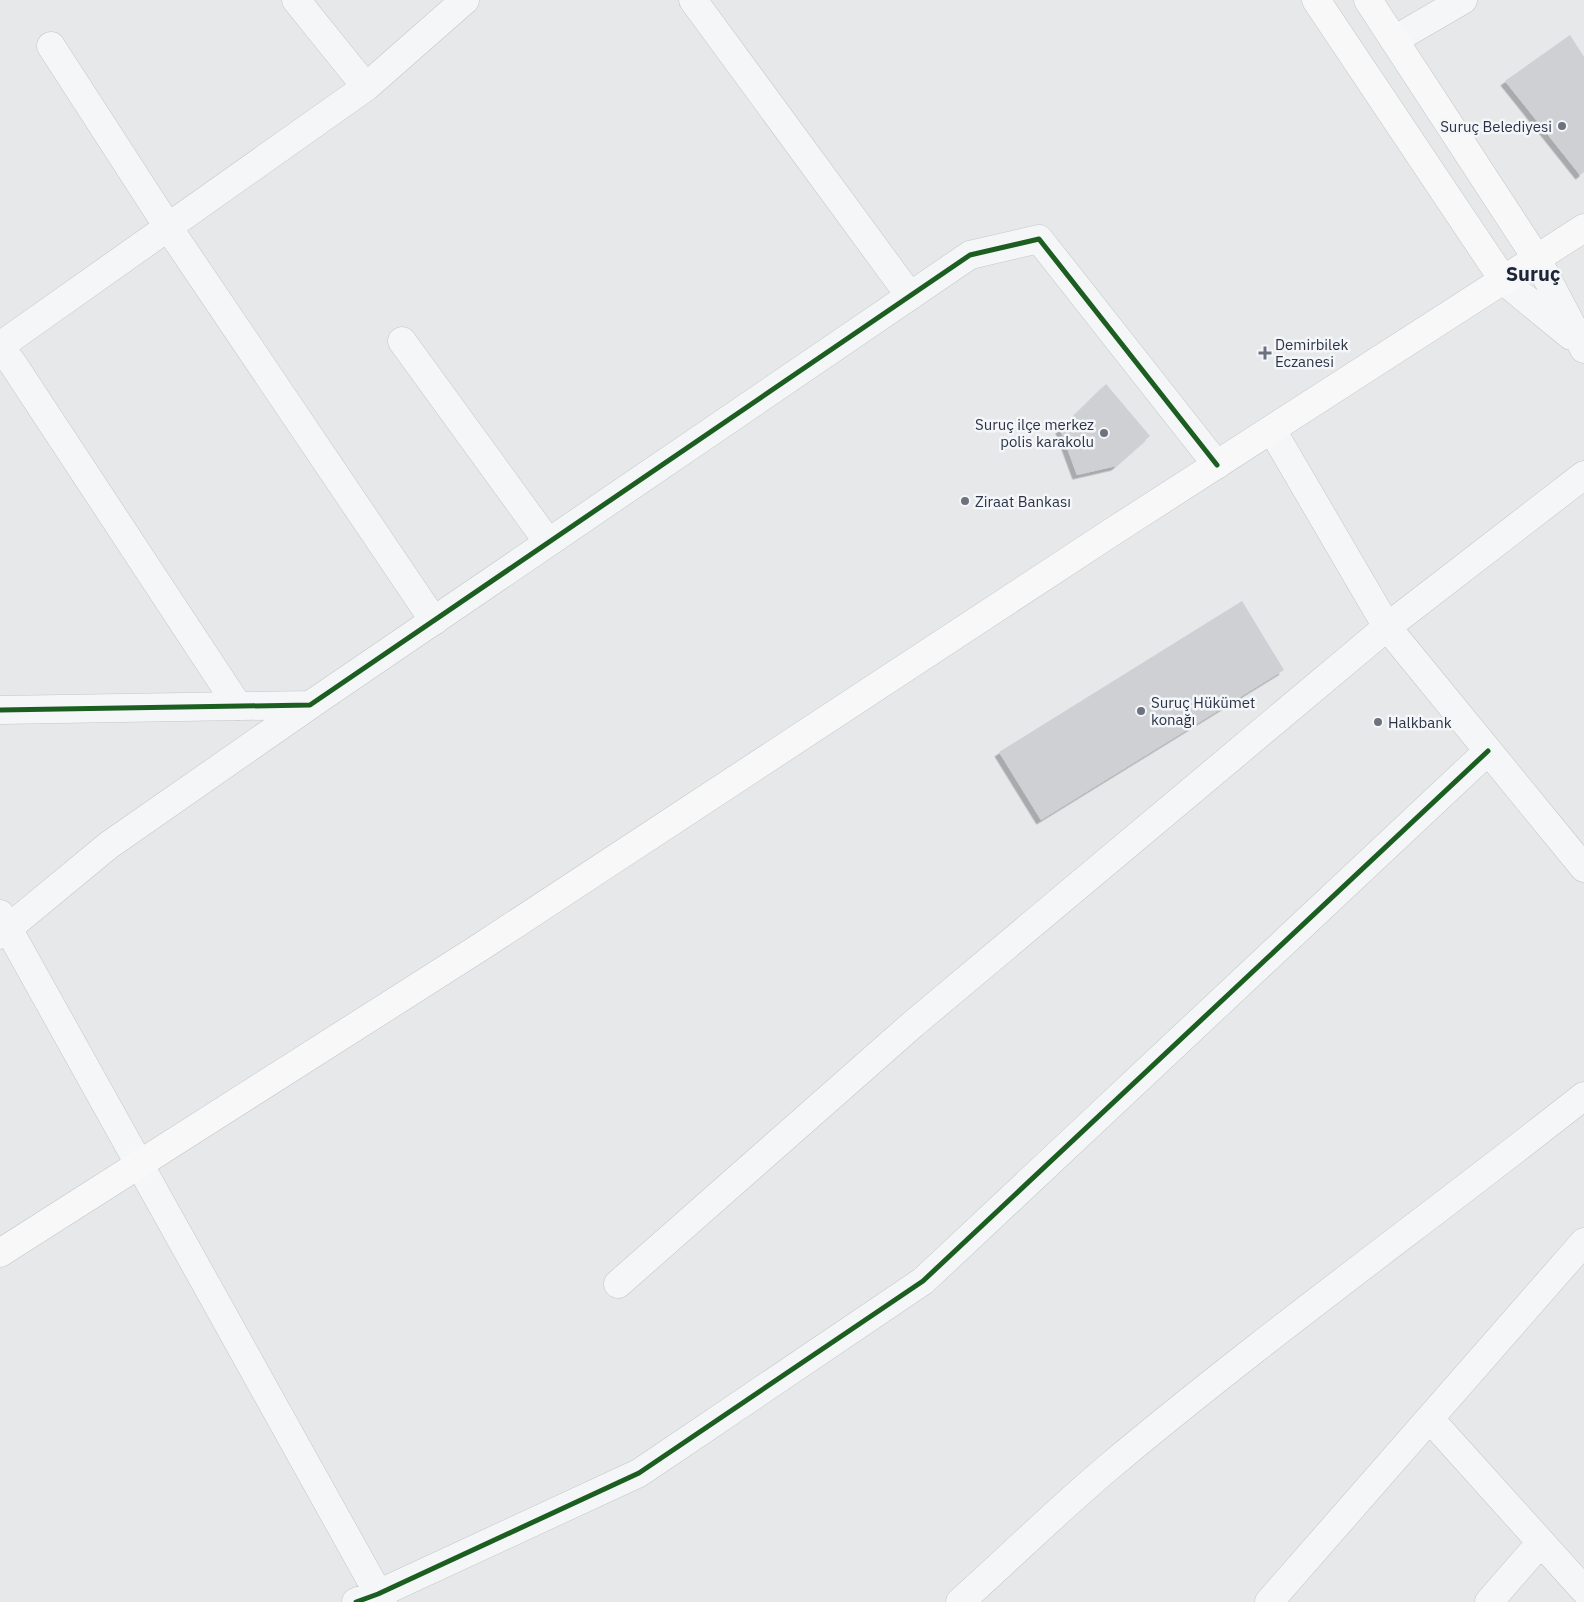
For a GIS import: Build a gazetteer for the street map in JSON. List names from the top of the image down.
{
  "districts": ["Suruç"],
  "places": {
    "other": [
      "Suruç Belediyesi",
      "Suruç ilçe merkez polis karakolu",
      "Ziraat Bankası",
      "Suruç Hükümet konağı",
      "Halkbank"
    ],
    "health": ["Demirbilek Eczanesi"]
  }
}
